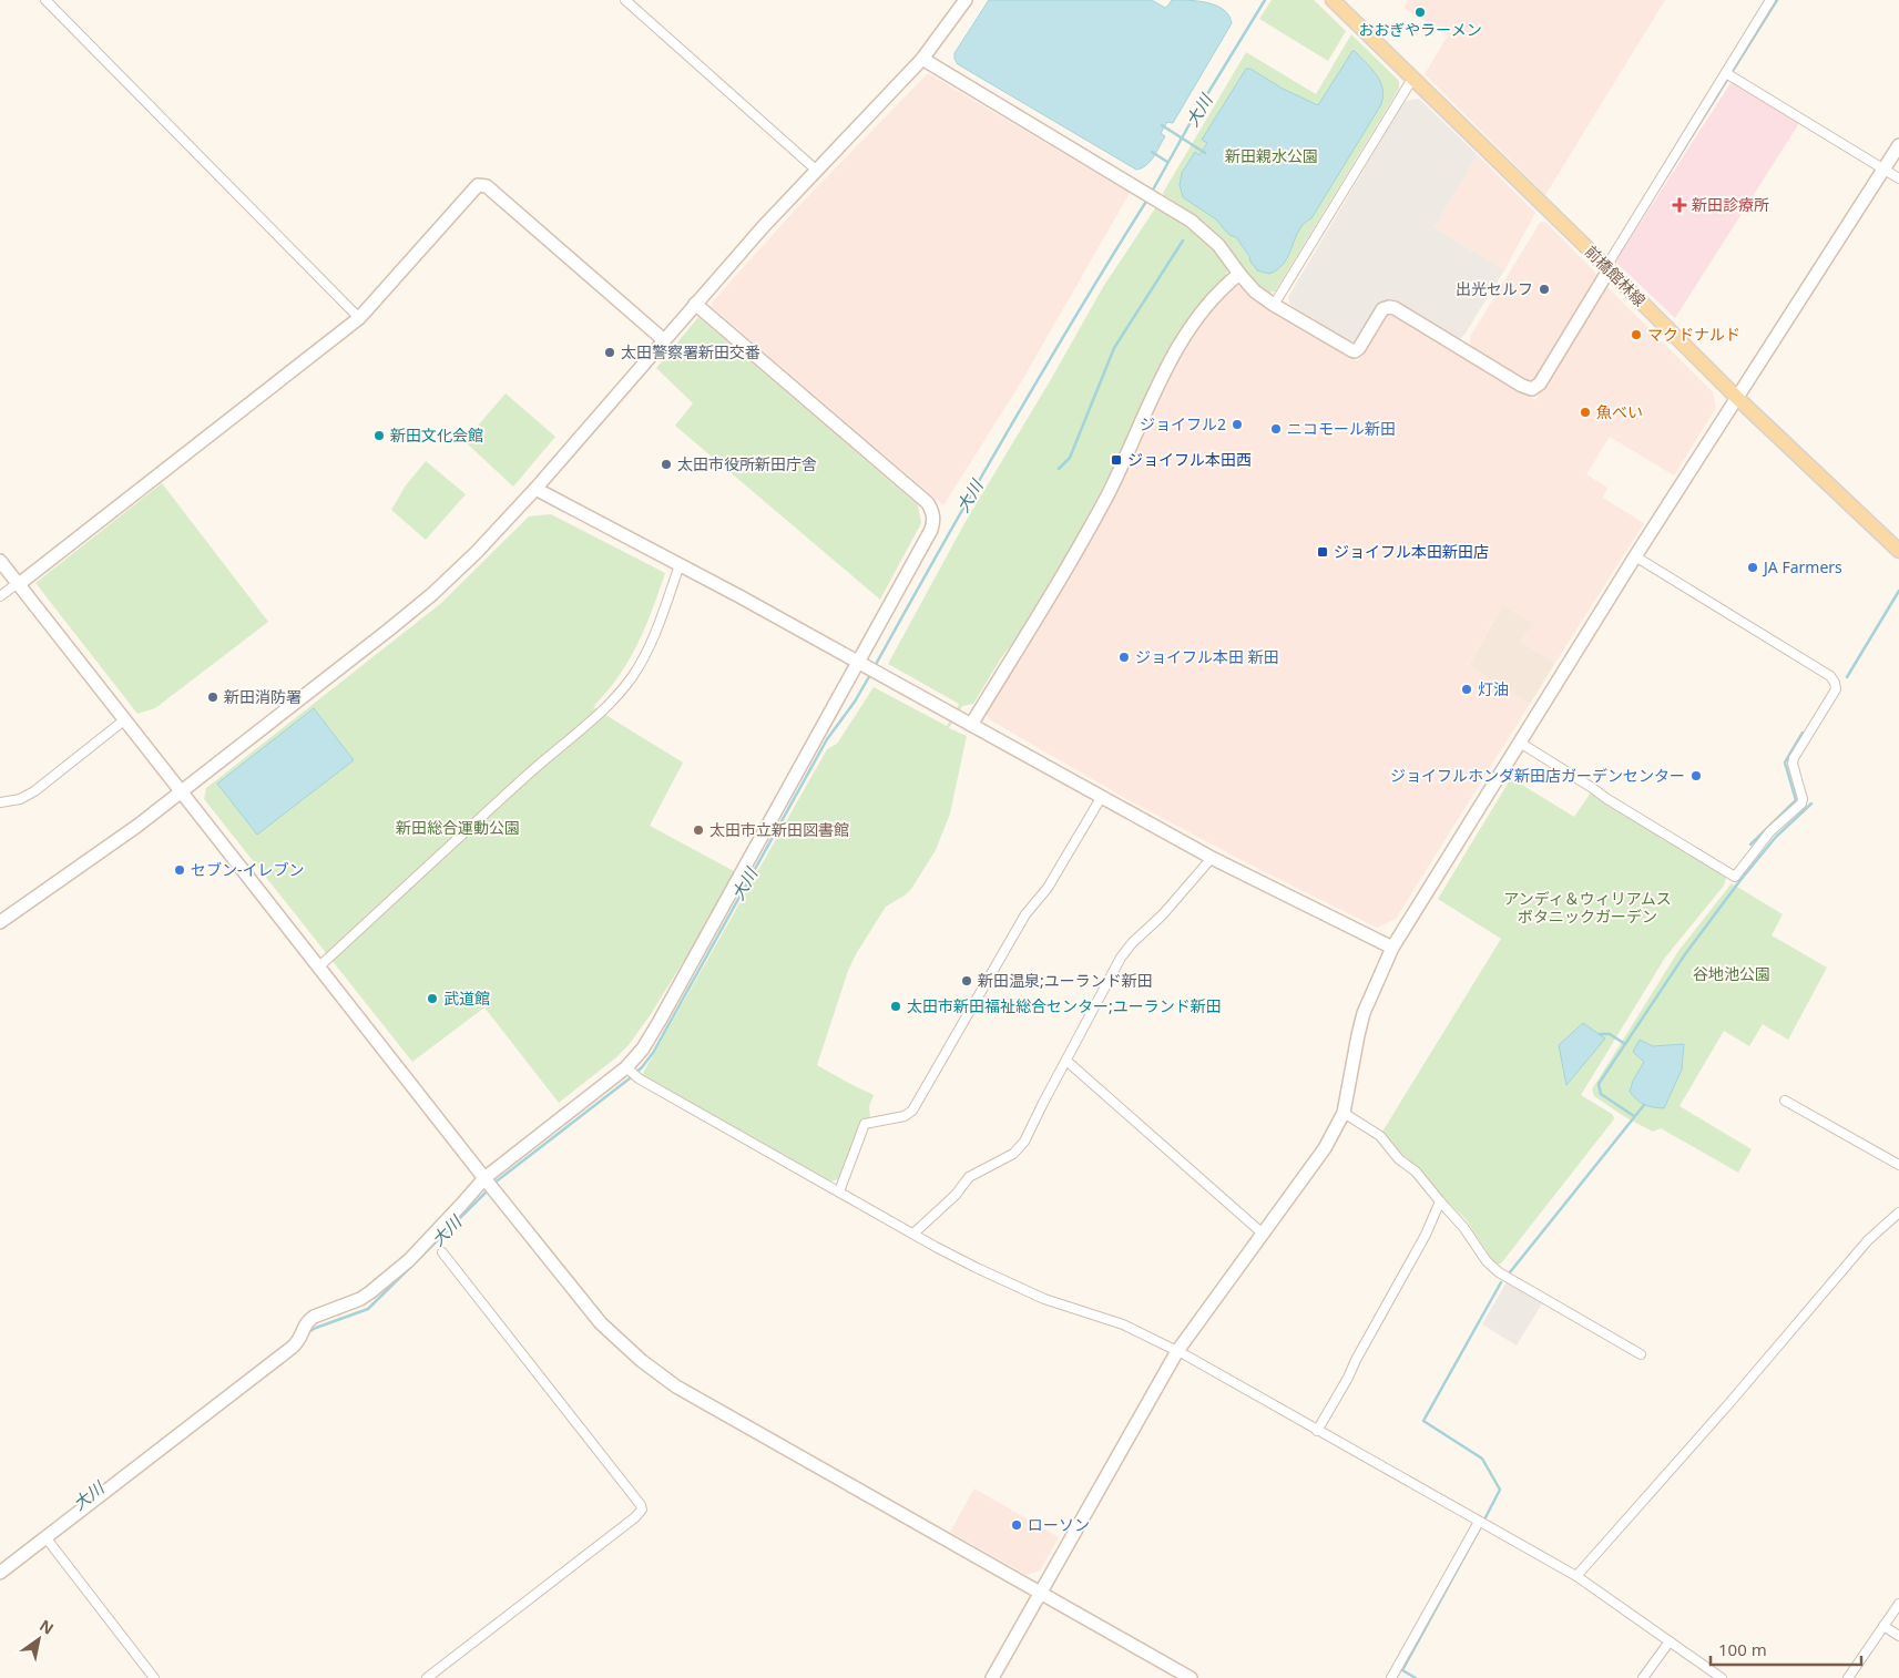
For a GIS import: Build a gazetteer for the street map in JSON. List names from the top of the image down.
{
  "streets": {
    "main road": ["前橋館林線"]
  },
  "water": ["大川"],
  "parks": [
    "新田親水公園",
    "新田総合運動公園",
    "アンディ＆ウィリアムス ボタニックガーデン",
    "谷地池公園"
  ],
  "places": {
    "other": [
      "おおぎやラーメン",
      "出光セルフ",
      "マクドナルド",
      "太田警察署新田交番",
      "魚べい",
      "ジョイフル2",
      "ニコモール新田",
      "新田文化会館",
      "太田市役所新田庁舎",
      "JA Farmers",
      "ジョイフル本田 新田",
      "灯油",
      "新田消防署",
      "ジョイフルホンダ新田店ガーデンセンター",
      "太田市立新田図書館",
      "セブン-イレブン",
      "新田温泉;ユーランド新田",
      "武道館",
      "太田市新田福祉総合センター;ユーランド新田",
      "ローソン"
    ],
    "health": ["新田診療所"],
    "transit": ["ジョイフル本田西", "ジョイフル本田新田店"]
  },
  "scale_bar": "100 m",
  "north": "top right"
}
